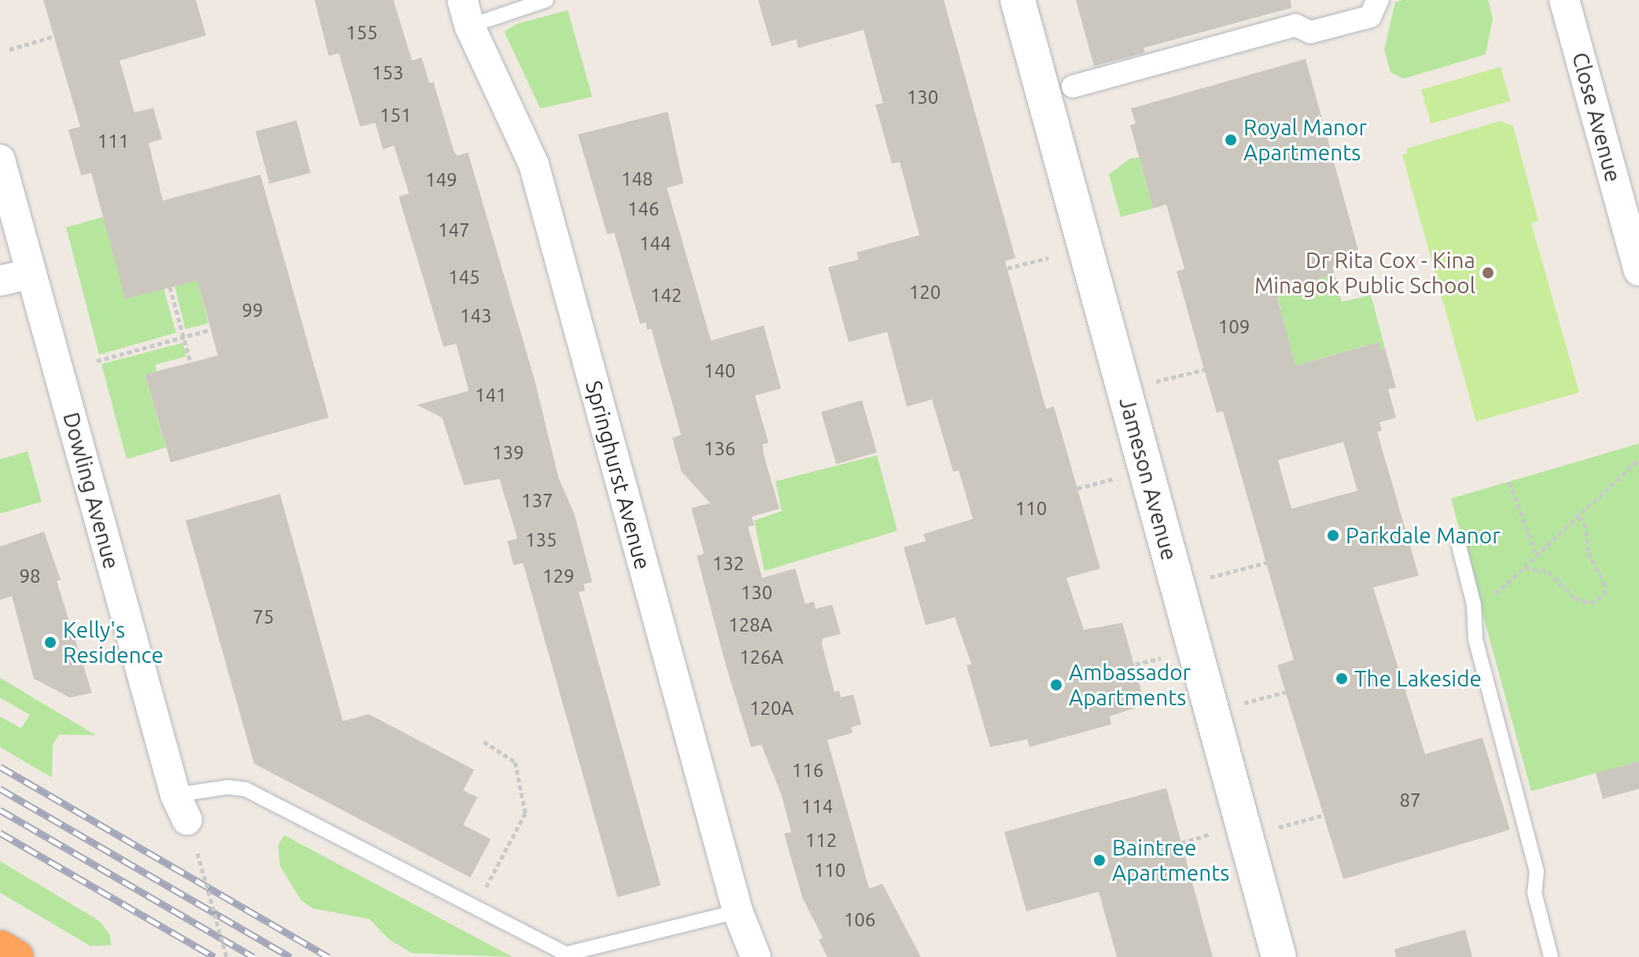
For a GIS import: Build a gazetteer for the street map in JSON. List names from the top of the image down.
{
  "streets": {
    "street": [
      "Close Avenue",
      "Springhurst Avenue",
      "Jameson Avenue",
      "Dowling Avenue"
    ]
  },
  "places": [
    "Royal Manor Apartments",
    "Dr Rita Cox - Kina Minagok Public School",
    "Parkdale Manor",
    "Kelly's Residence",
    "The Lakeside",
    "Ambassador Apartments",
    "Baintree Apartments"
  ],
  "house_numbers": [
    "155",
    "153",
    "130",
    "151",
    "111",
    "148",
    "149",
    "146",
    "147",
    "144",
    "145",
    "120",
    "142",
    "99",
    "143",
    "109",
    "140",
    "141",
    "136",
    "139",
    "137",
    "110",
    "135",
    "132",
    "98",
    "129",
    "130",
    "75",
    "128A",
    "126A",
    "120A",
    "116",
    "87",
    "114",
    "112",
    "110",
    "106"
  ]
}
